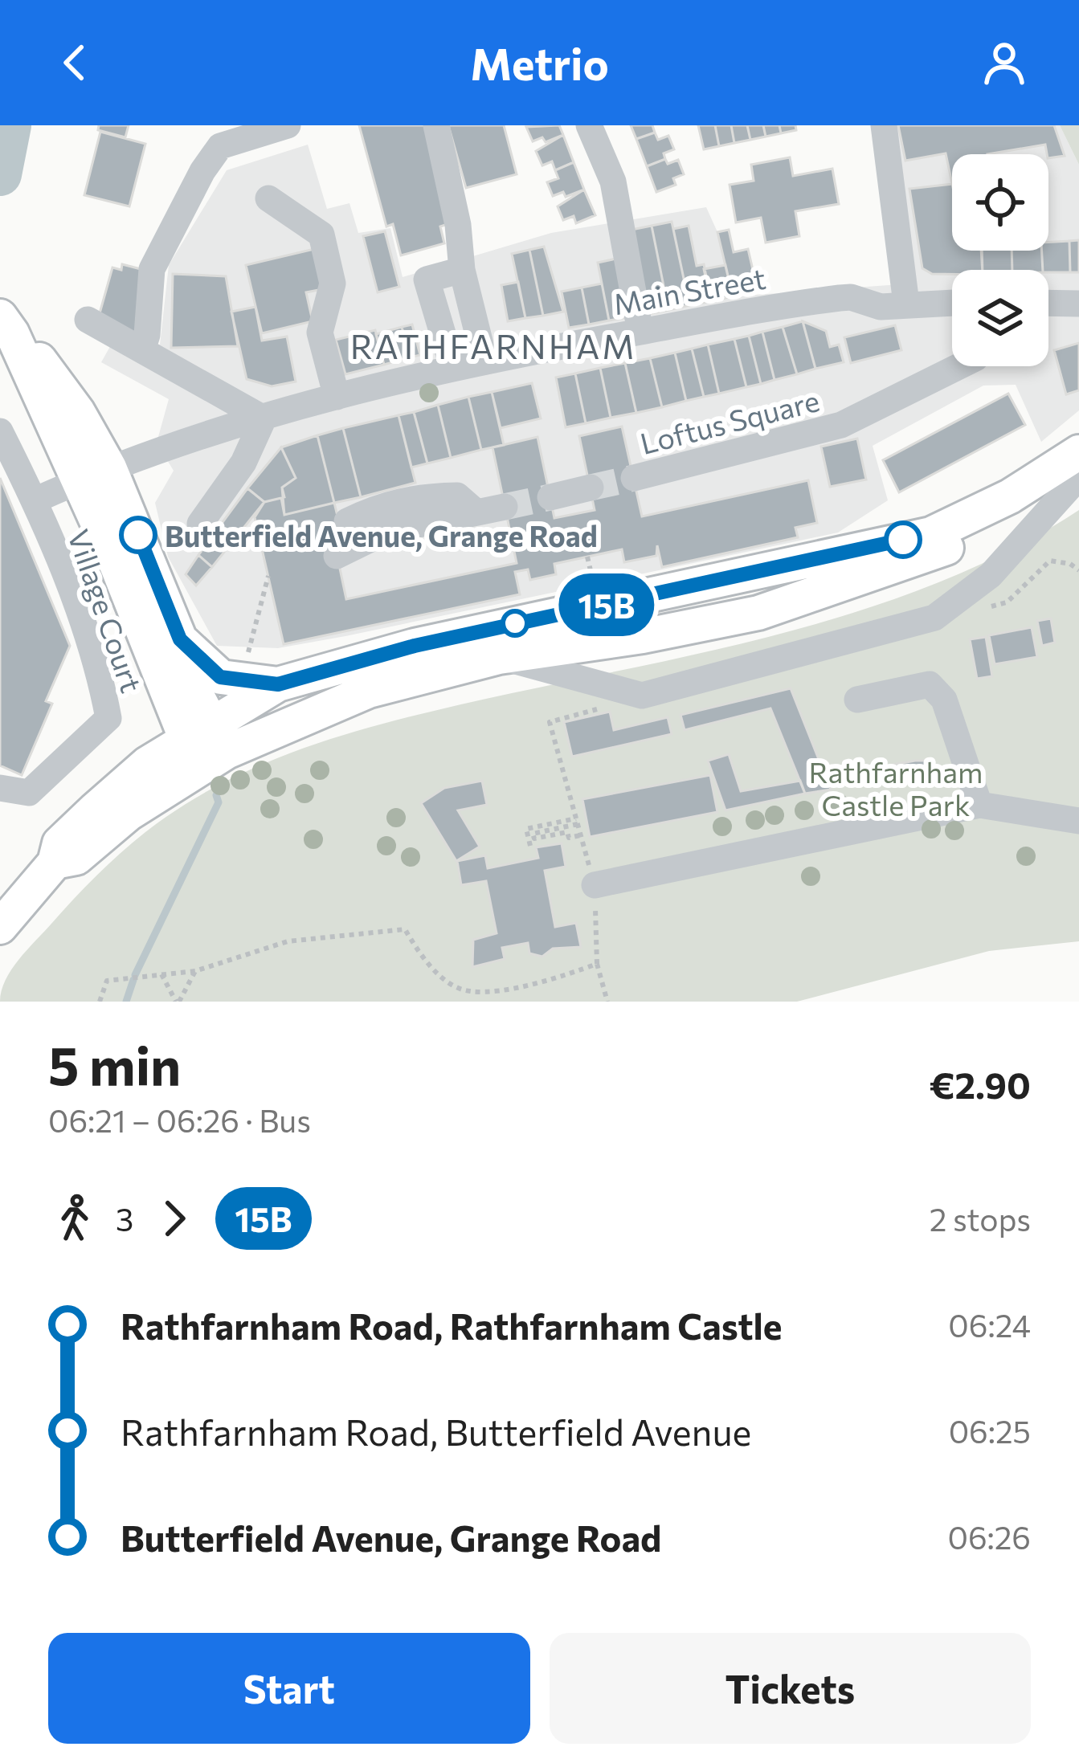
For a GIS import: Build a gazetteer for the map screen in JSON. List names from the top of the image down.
{
  "streets": {
    "street": ["Main Street", "Loftus Square", "Village Court"]
  },
  "crossings": [
    ["Main Street", "Village Court"]
  ],
  "districts": ["RATHFARNHAM"],
  "parks": ["Rathfarnham Castle Park"],
  "places": ["Butterfield Avenue, Grange Road"],
  "lines": ["bus line 15B"],
  "page": {
    "header": "Metrio",
    "on_map": "15B",
    "heading": ["5 min", "06:21 – 06:26 · Bus", "€2.90"],
    "legs": ["3", "15B", "2 stops"],
    "list": [
      {
        "name": "Rathfarnham Road, Rathfarnham Castle",
        "value": "06:24"
      },
      {
        "name": "Rathfarnham Road, Butterfield Avenue",
        "value": "06:25"
      },
      {
        "name": "Butterfield Avenue, Grange Road",
        "value": "06:26"
      }
    ],
    "buttons": ["Start", "Tickets"]
  }
}
